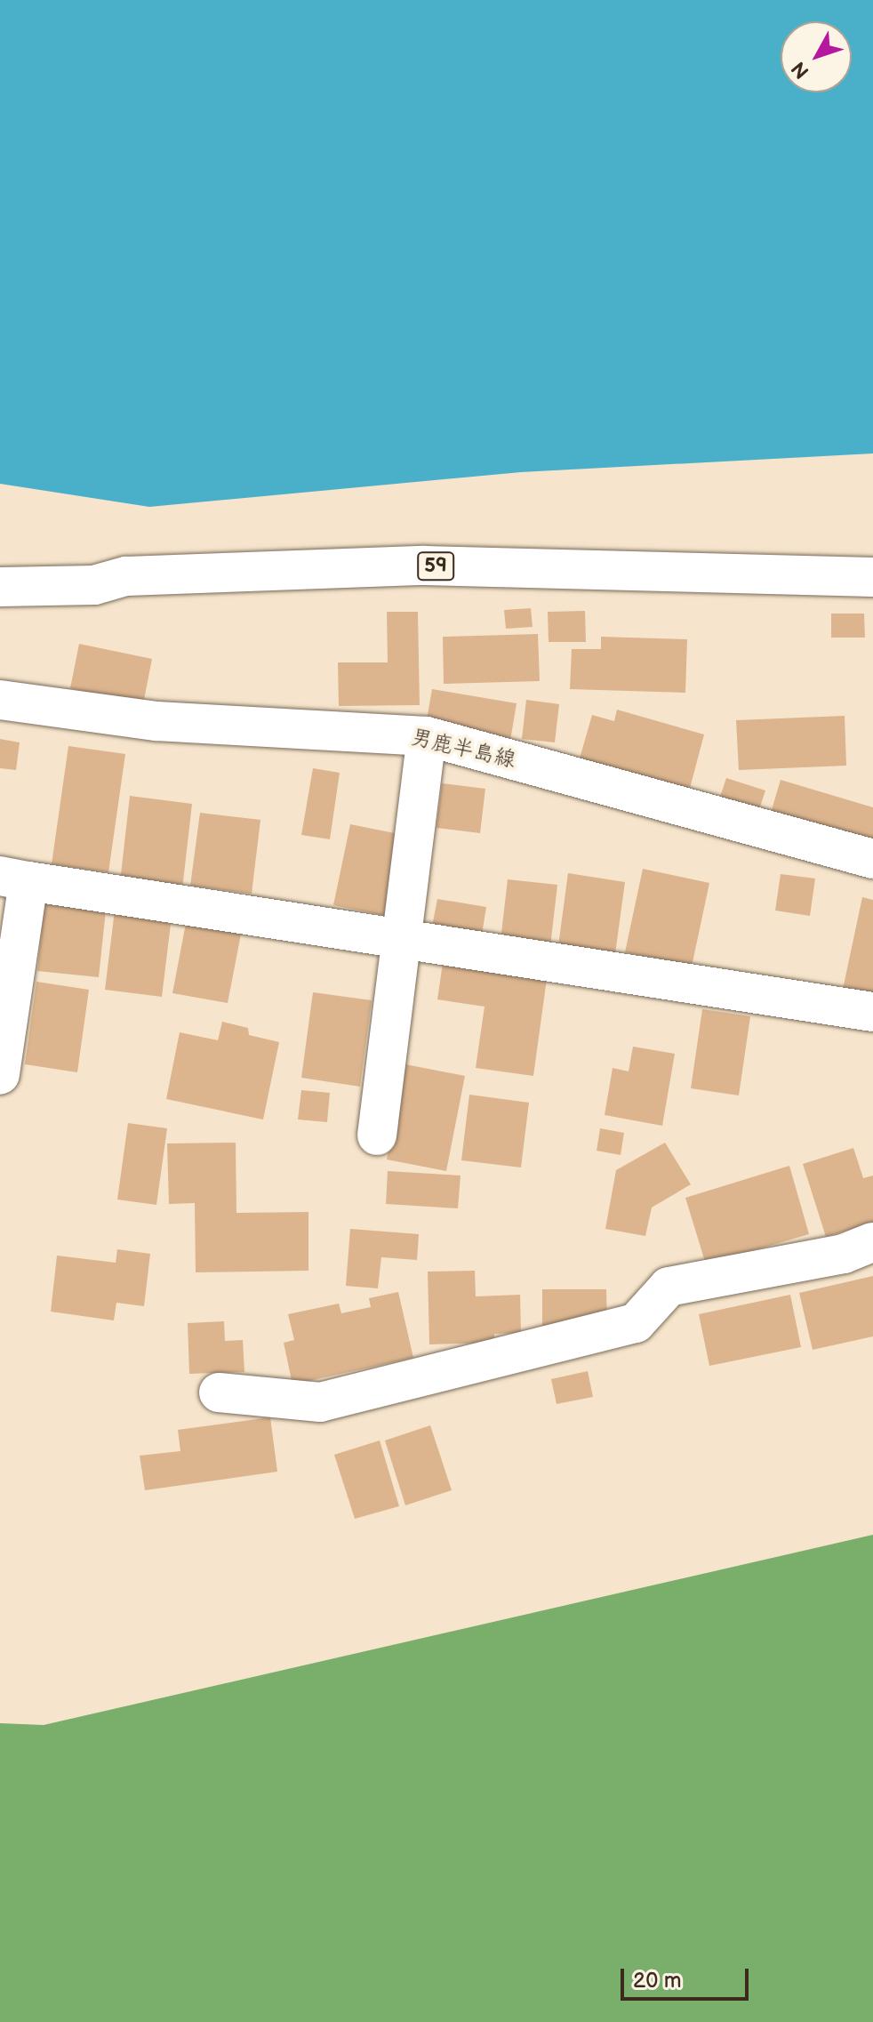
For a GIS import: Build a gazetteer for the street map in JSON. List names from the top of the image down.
{
  "streets": {
    "street": ["59", "男鹿半島線"]
  },
  "scale_bar": "20 m",
  "north": "bottom left"
}
